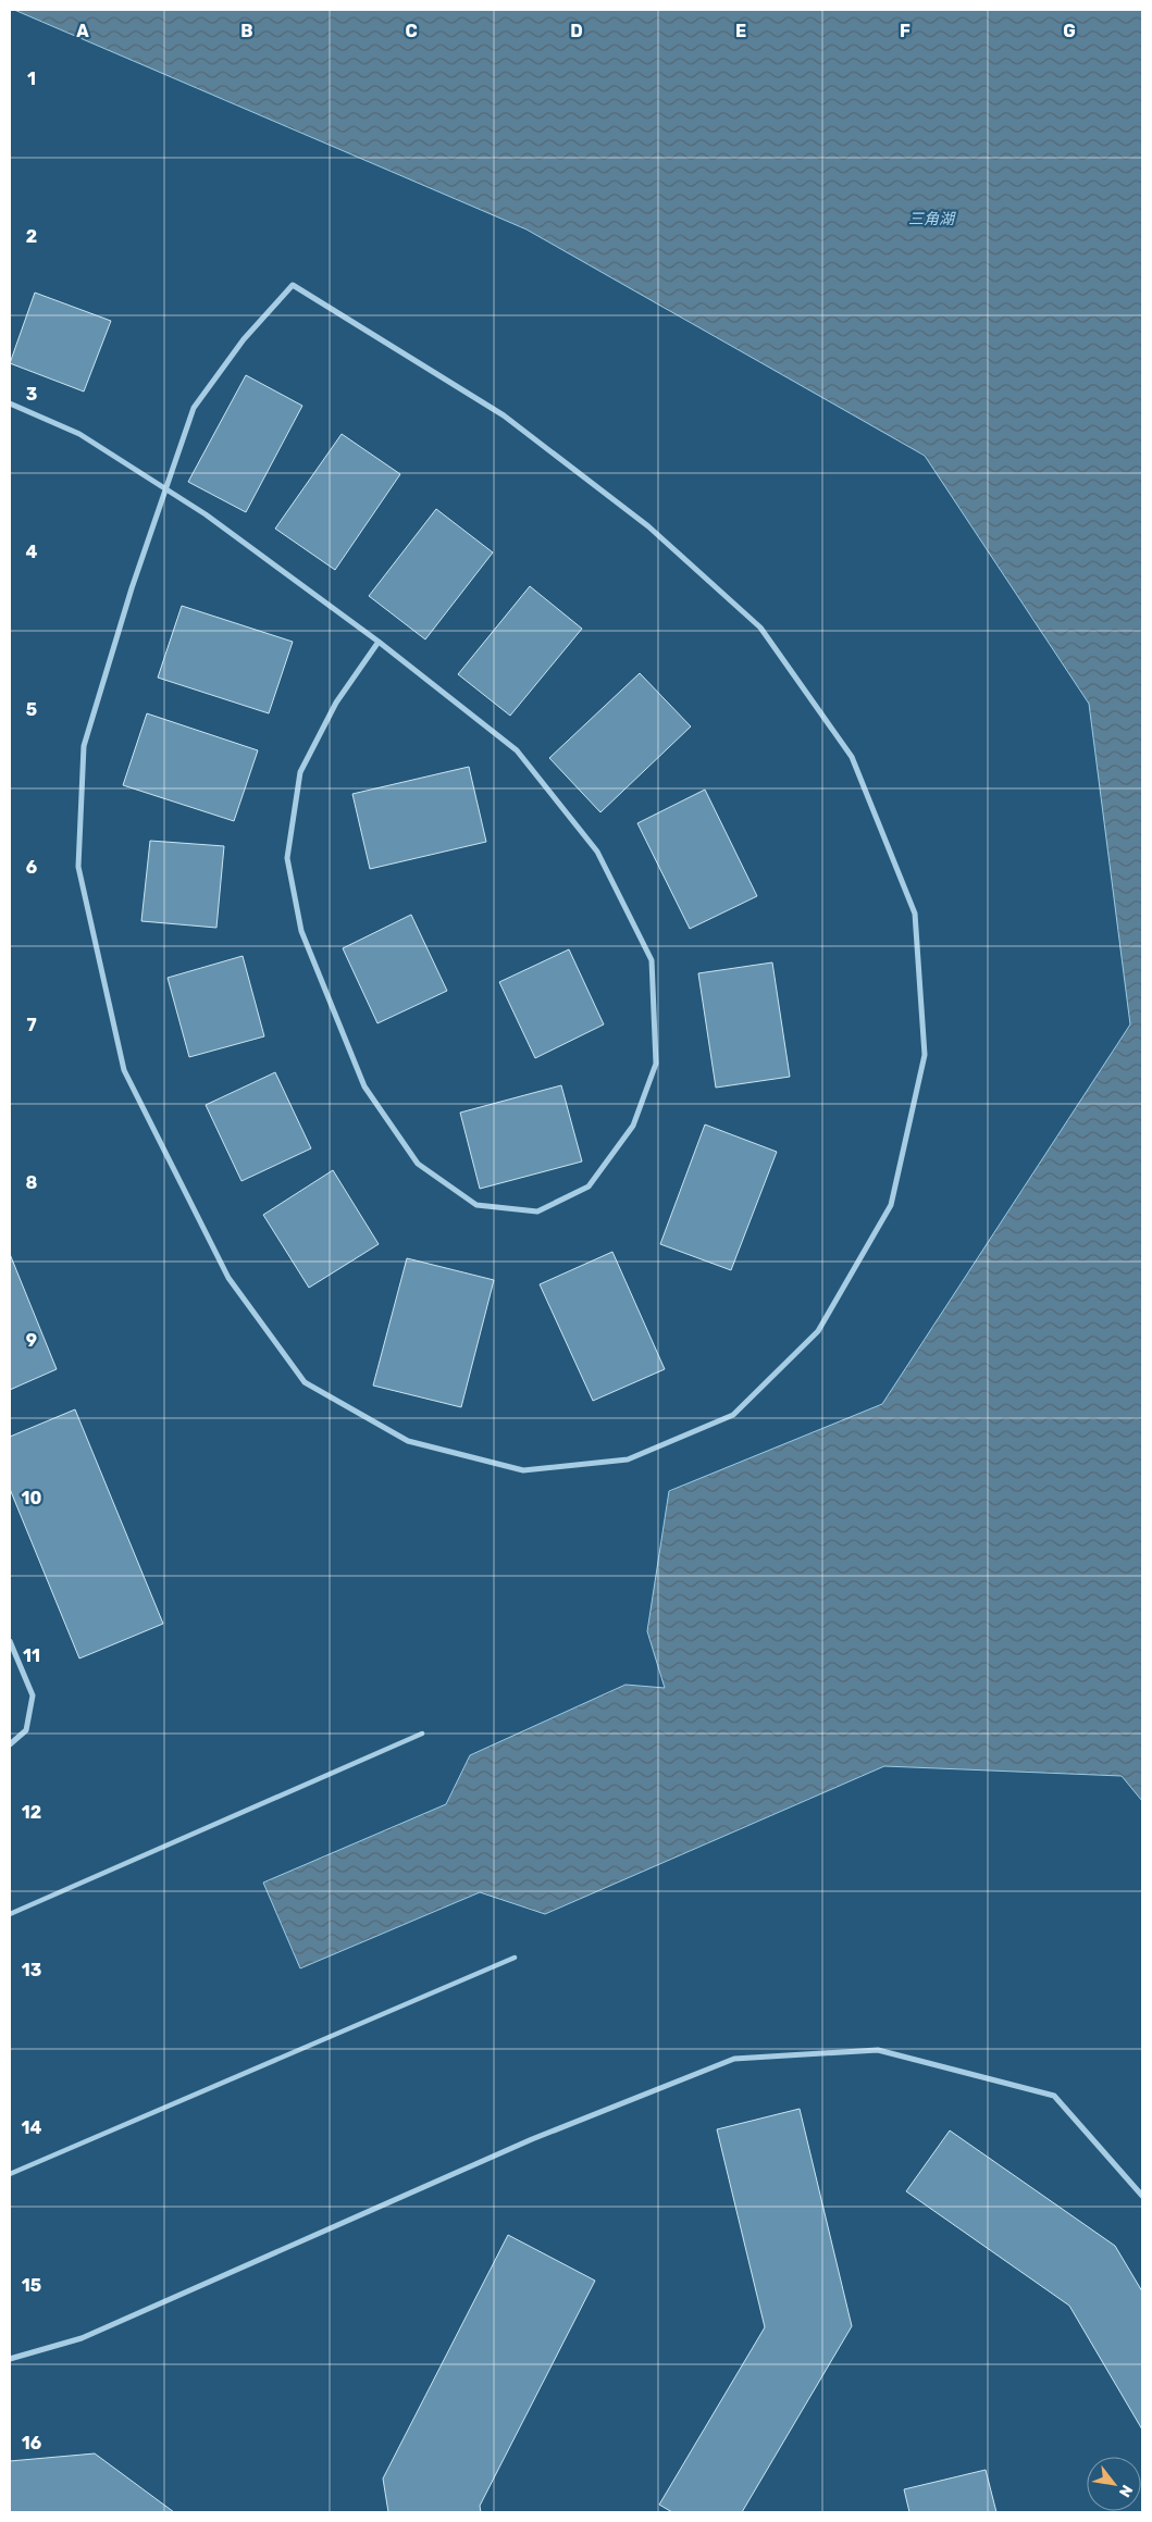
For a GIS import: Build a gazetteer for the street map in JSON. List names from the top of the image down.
{
  "water": ["三角湖"],
  "north": "bottom right",
  "grid": {
    "columns": [
      "A",
      "B",
      "C",
      "D",
      "E",
      "F",
      "G"
    ],
    "rows": [
      "1",
      "2",
      "3",
      "4",
      "5",
      "6",
      "7",
      "8",
      "9",
      "10",
      "11",
      "12",
      "13",
      "14",
      "15",
      "16"
    ]
  }
}
